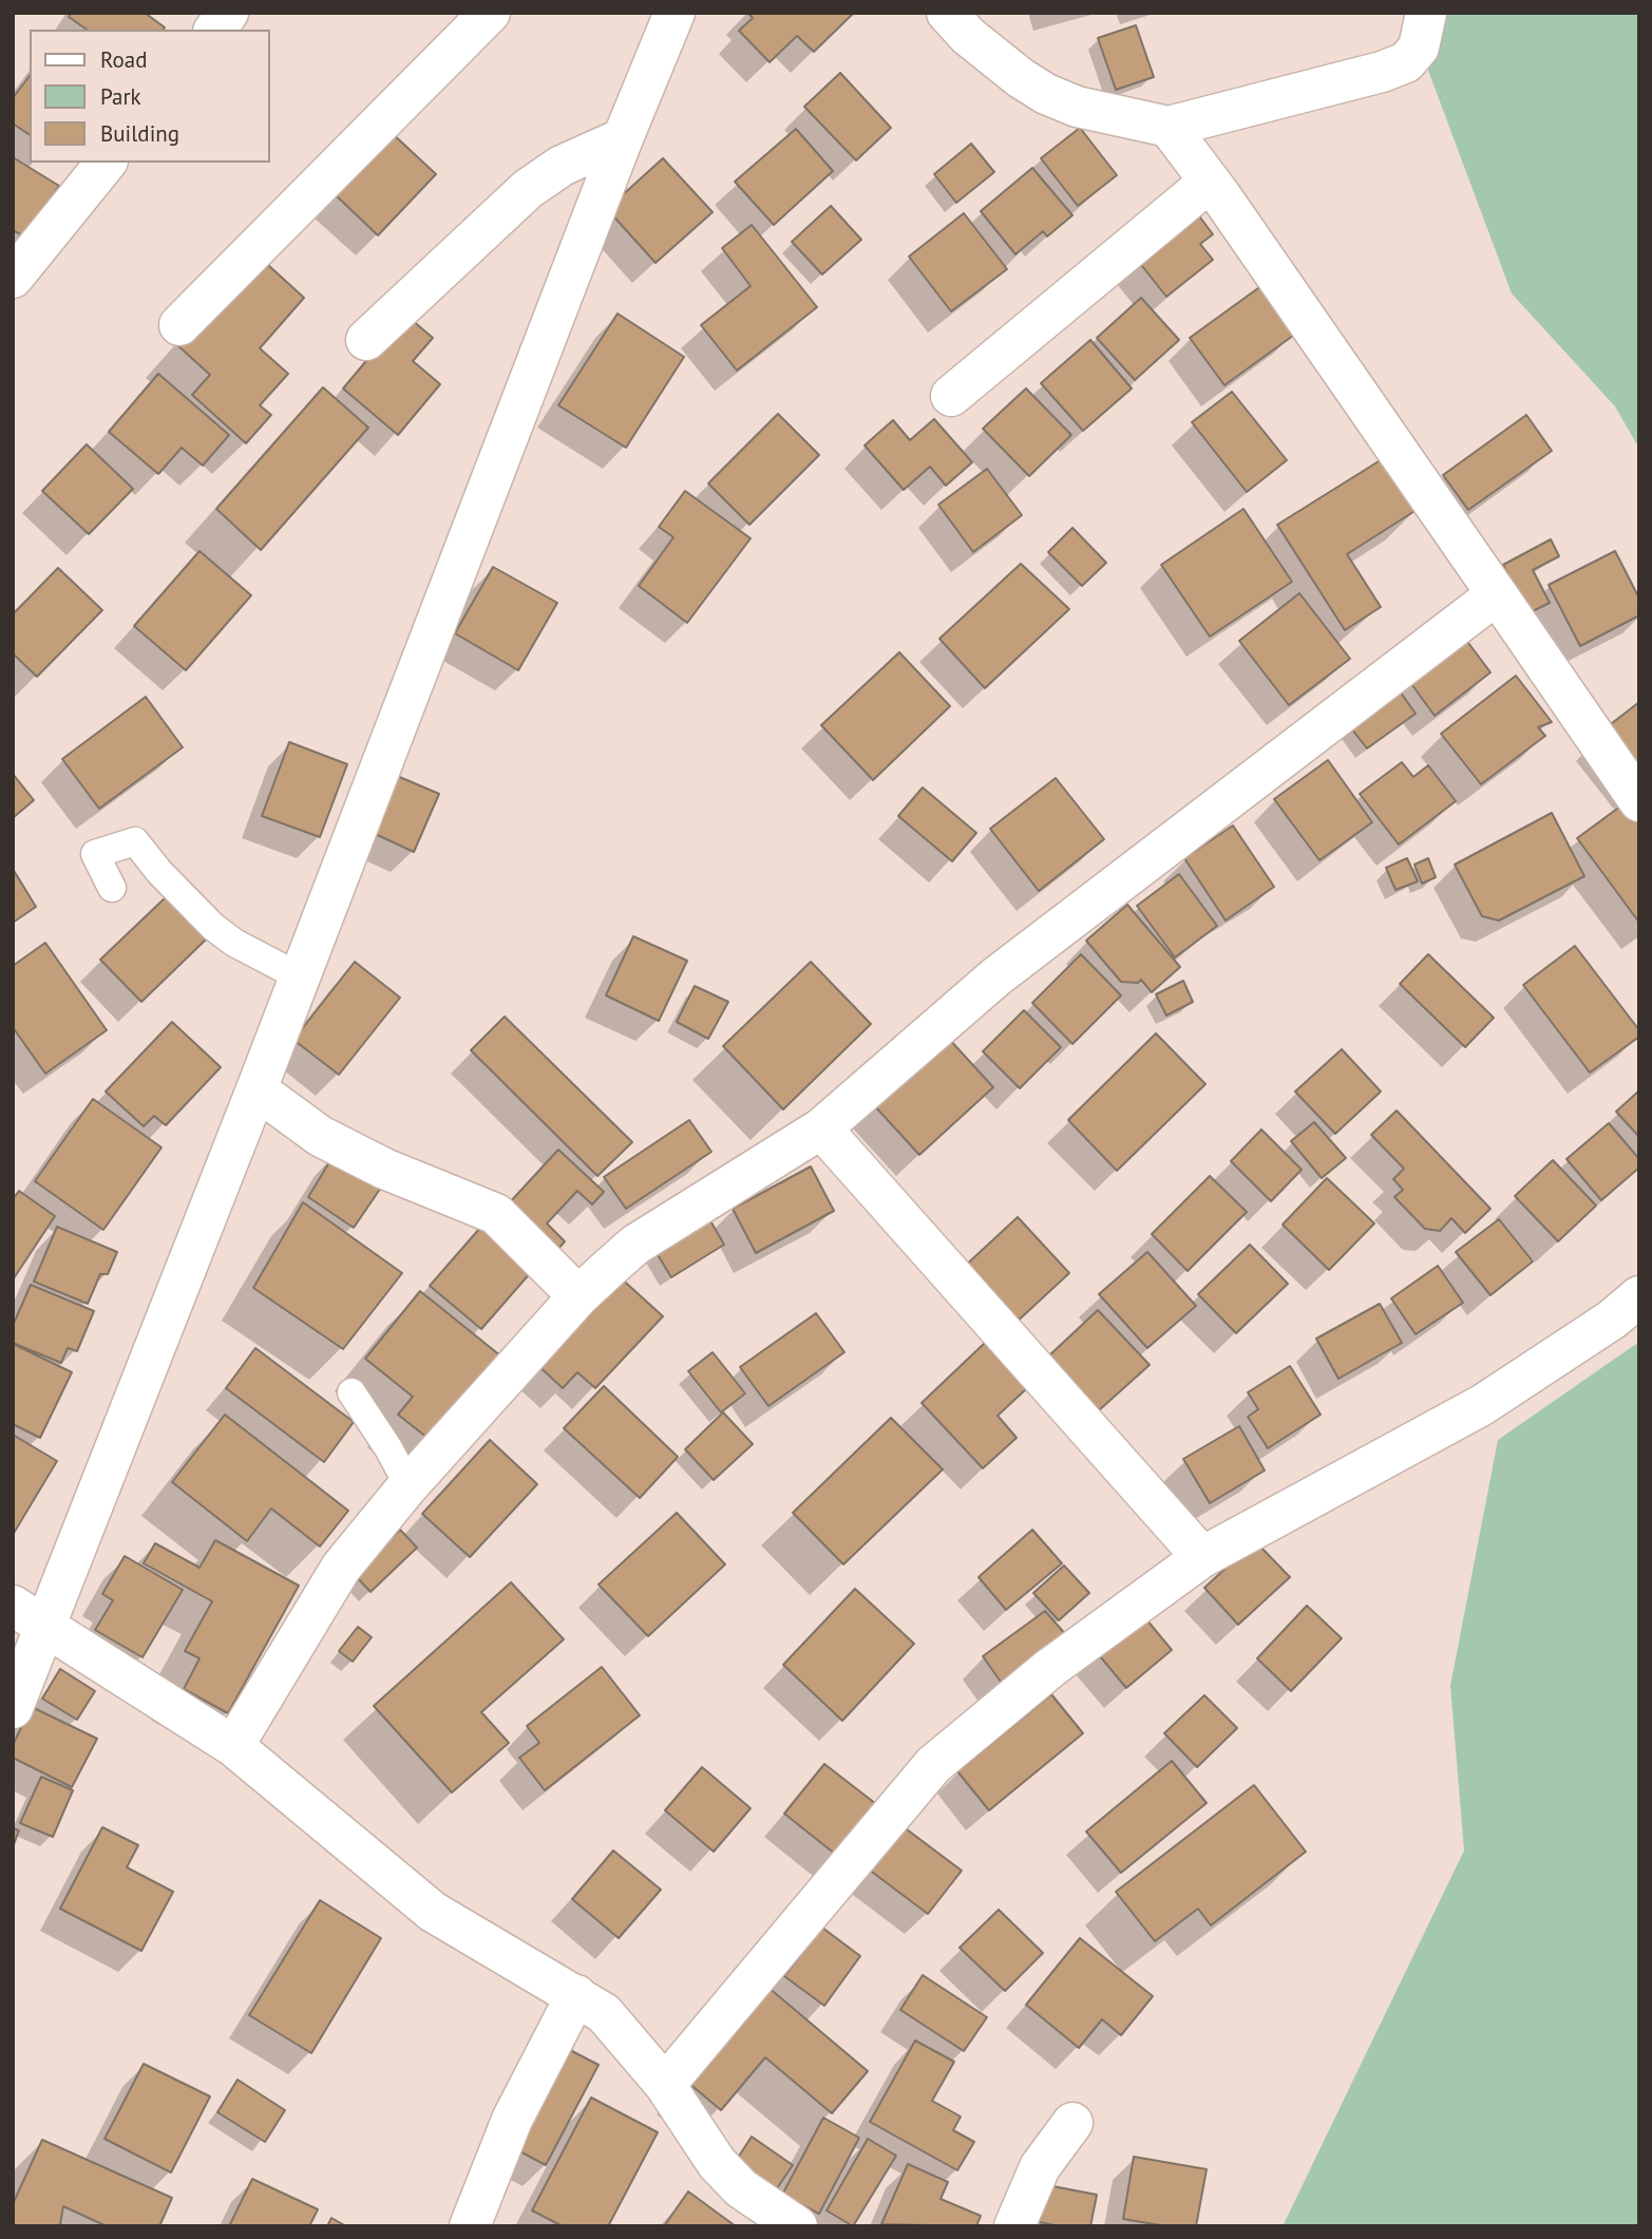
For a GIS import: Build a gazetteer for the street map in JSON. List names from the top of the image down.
{
  "legend": ["Road", "Park", "Building"]
}
